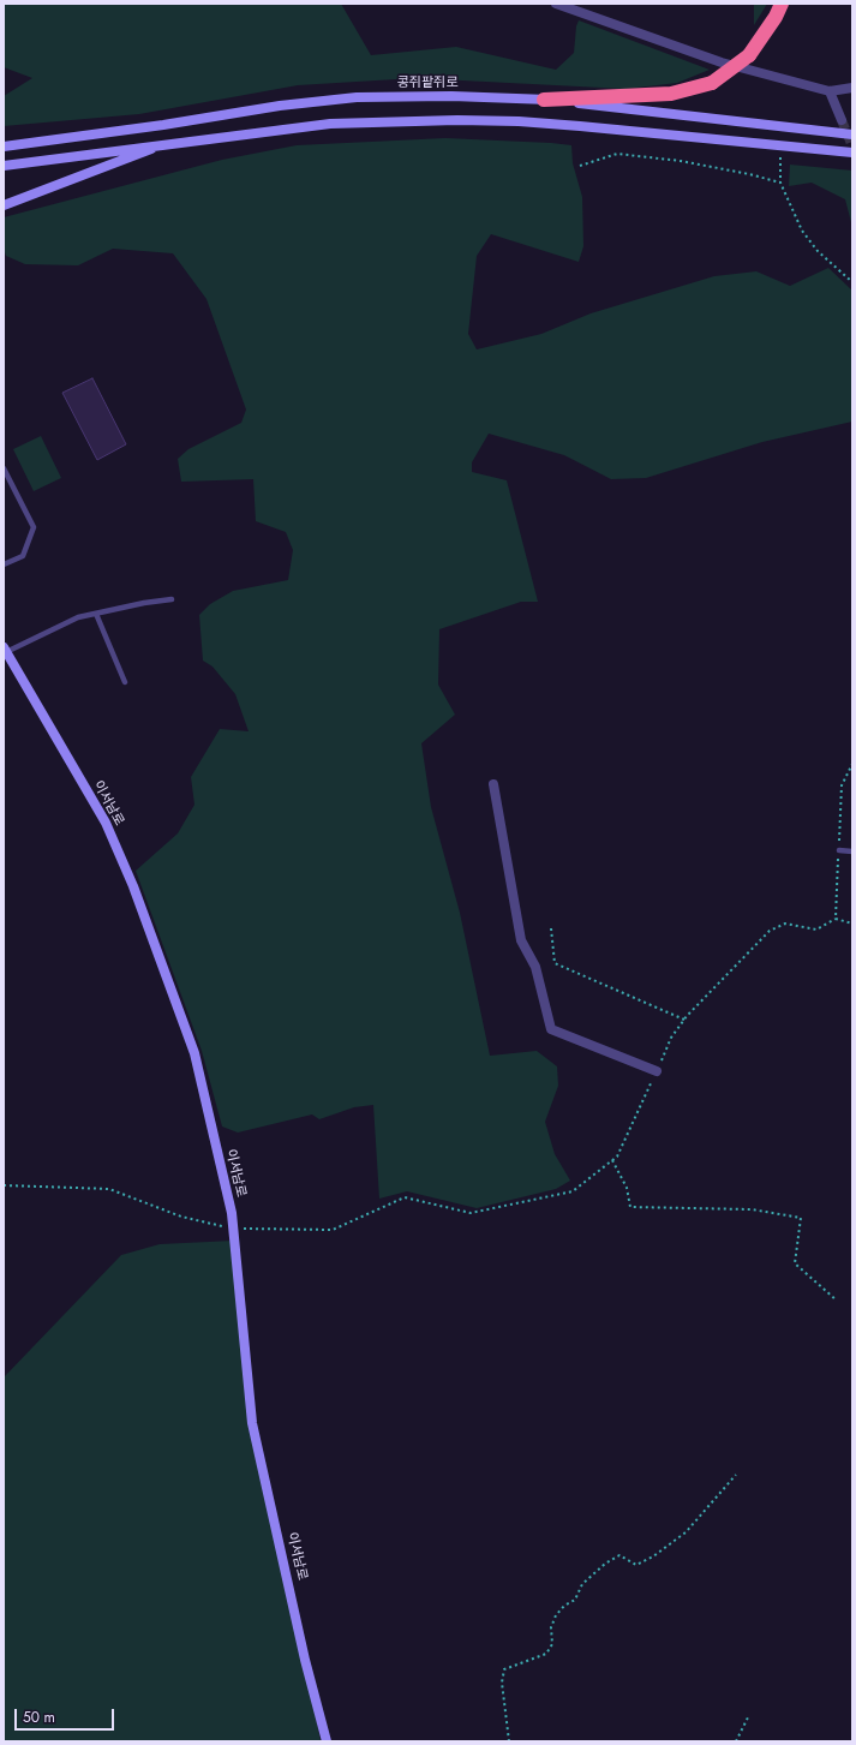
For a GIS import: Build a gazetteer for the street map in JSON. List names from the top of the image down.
{
  "streets": {
    "main road": ["콩쥐팥쥐로", "이서남로"]
  },
  "scale_bar": "50 m"
}
